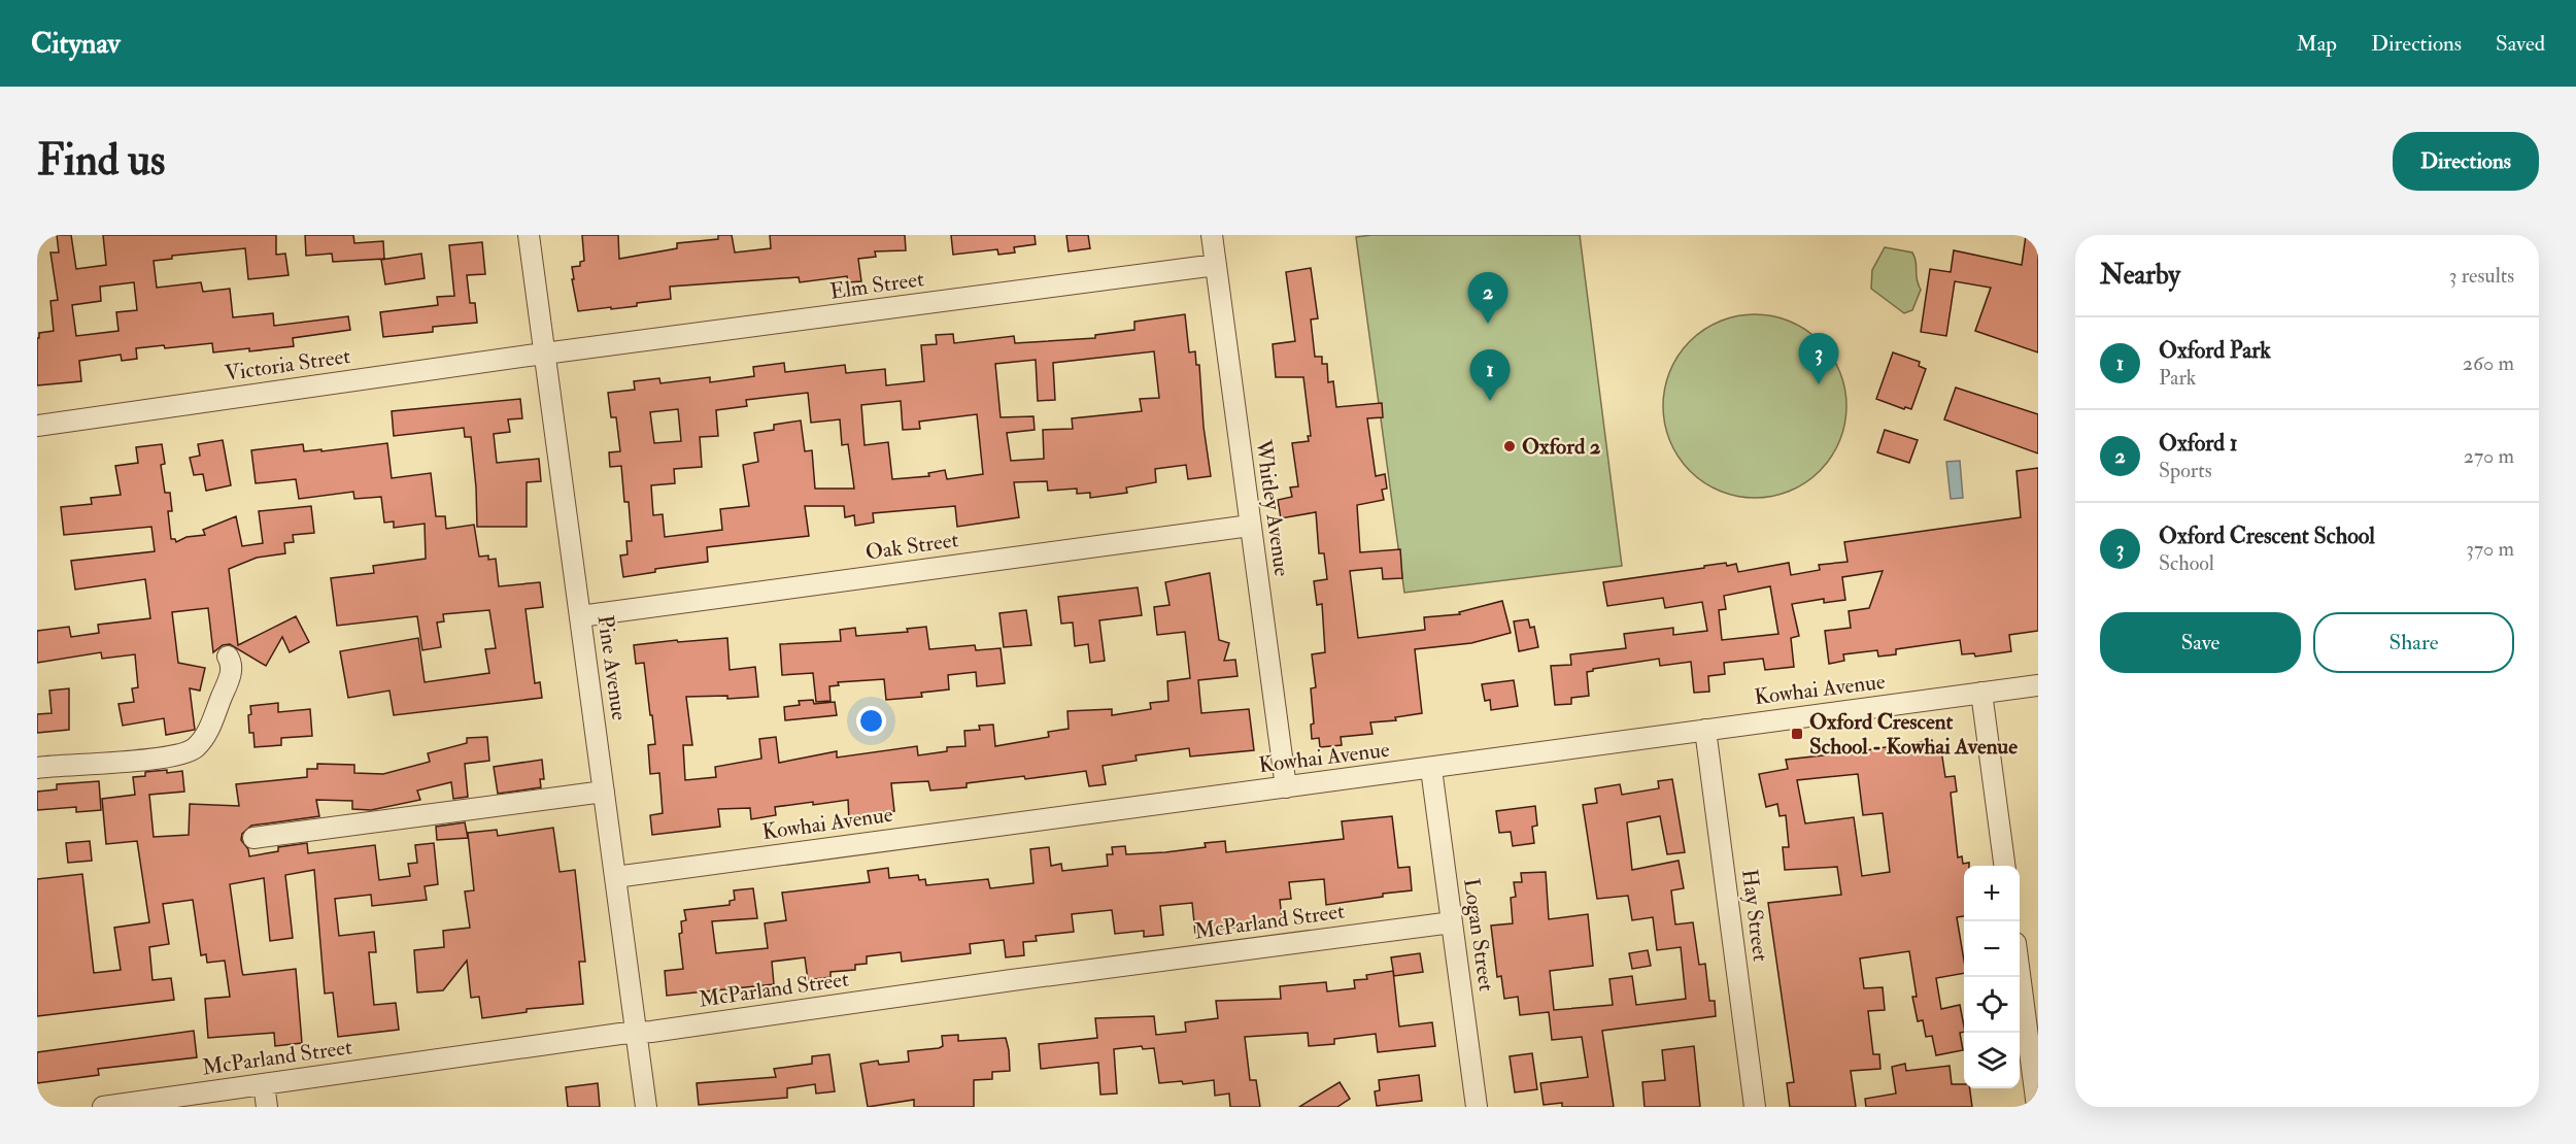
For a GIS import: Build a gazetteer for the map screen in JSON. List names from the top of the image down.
{
  "streets": {
    "street": [
      "Elm Street",
      "Victoria Street",
      "Whitley Avenue",
      "Oak Street",
      "Pine Avenue",
      "Kowhai Avenue",
      "Hay Street",
      "McParland Street",
      "Logan Street"
    ]
  },
  "crossings": [
    ["Elm Street", "Victoria Street"],
    ["Elm Street", "Whitley Avenue"],
    ["Elm Street", "Pine Avenue"],
    ["Victoria Street", "Pine Avenue"],
    ["Whitley Avenue", "Oak Street"],
    ["Whitley Avenue", "Kowhai Avenue"],
    ["Oak Street", "Pine Avenue"],
    ["Pine Avenue", "Kowhai Avenue"],
    ["Pine Avenue", "McParland Street"],
    ["Kowhai Avenue", "Hay Street"],
    ["Kowhai Avenue", "Logan Street"],
    ["McParland Street", "Logan Street"]
  ],
  "places": {
    "other": ["Oxford 2"],
    "transit": ["Oxford Crescent School - Kowhai Avenue"]
  },
  "page": {
    "header": "Citynav",
    "nav": ["Map", "Directions", "Saved"],
    "buttons": [
      "Directions",
      ["Save", "Share"]
    ],
    "title": "Find us",
    "heading": ["Nearby", "3 results"],
    "pins": ["2", "3", "1"],
    "list": [
      {
        "mark": "1",
        "name": "Oxford Park",
        "note": "Park",
        "value": "260 m"
      },
      {
        "mark": "2",
        "name": "Oxford 1",
        "note": "Sports",
        "value": "270 m"
      },
      {
        "mark": "3",
        "name": "Oxford Crescent School",
        "note": "School",
        "value": "370 m"
      }
    ],
    "map_buttons": ["+", "−"]
  }
}
